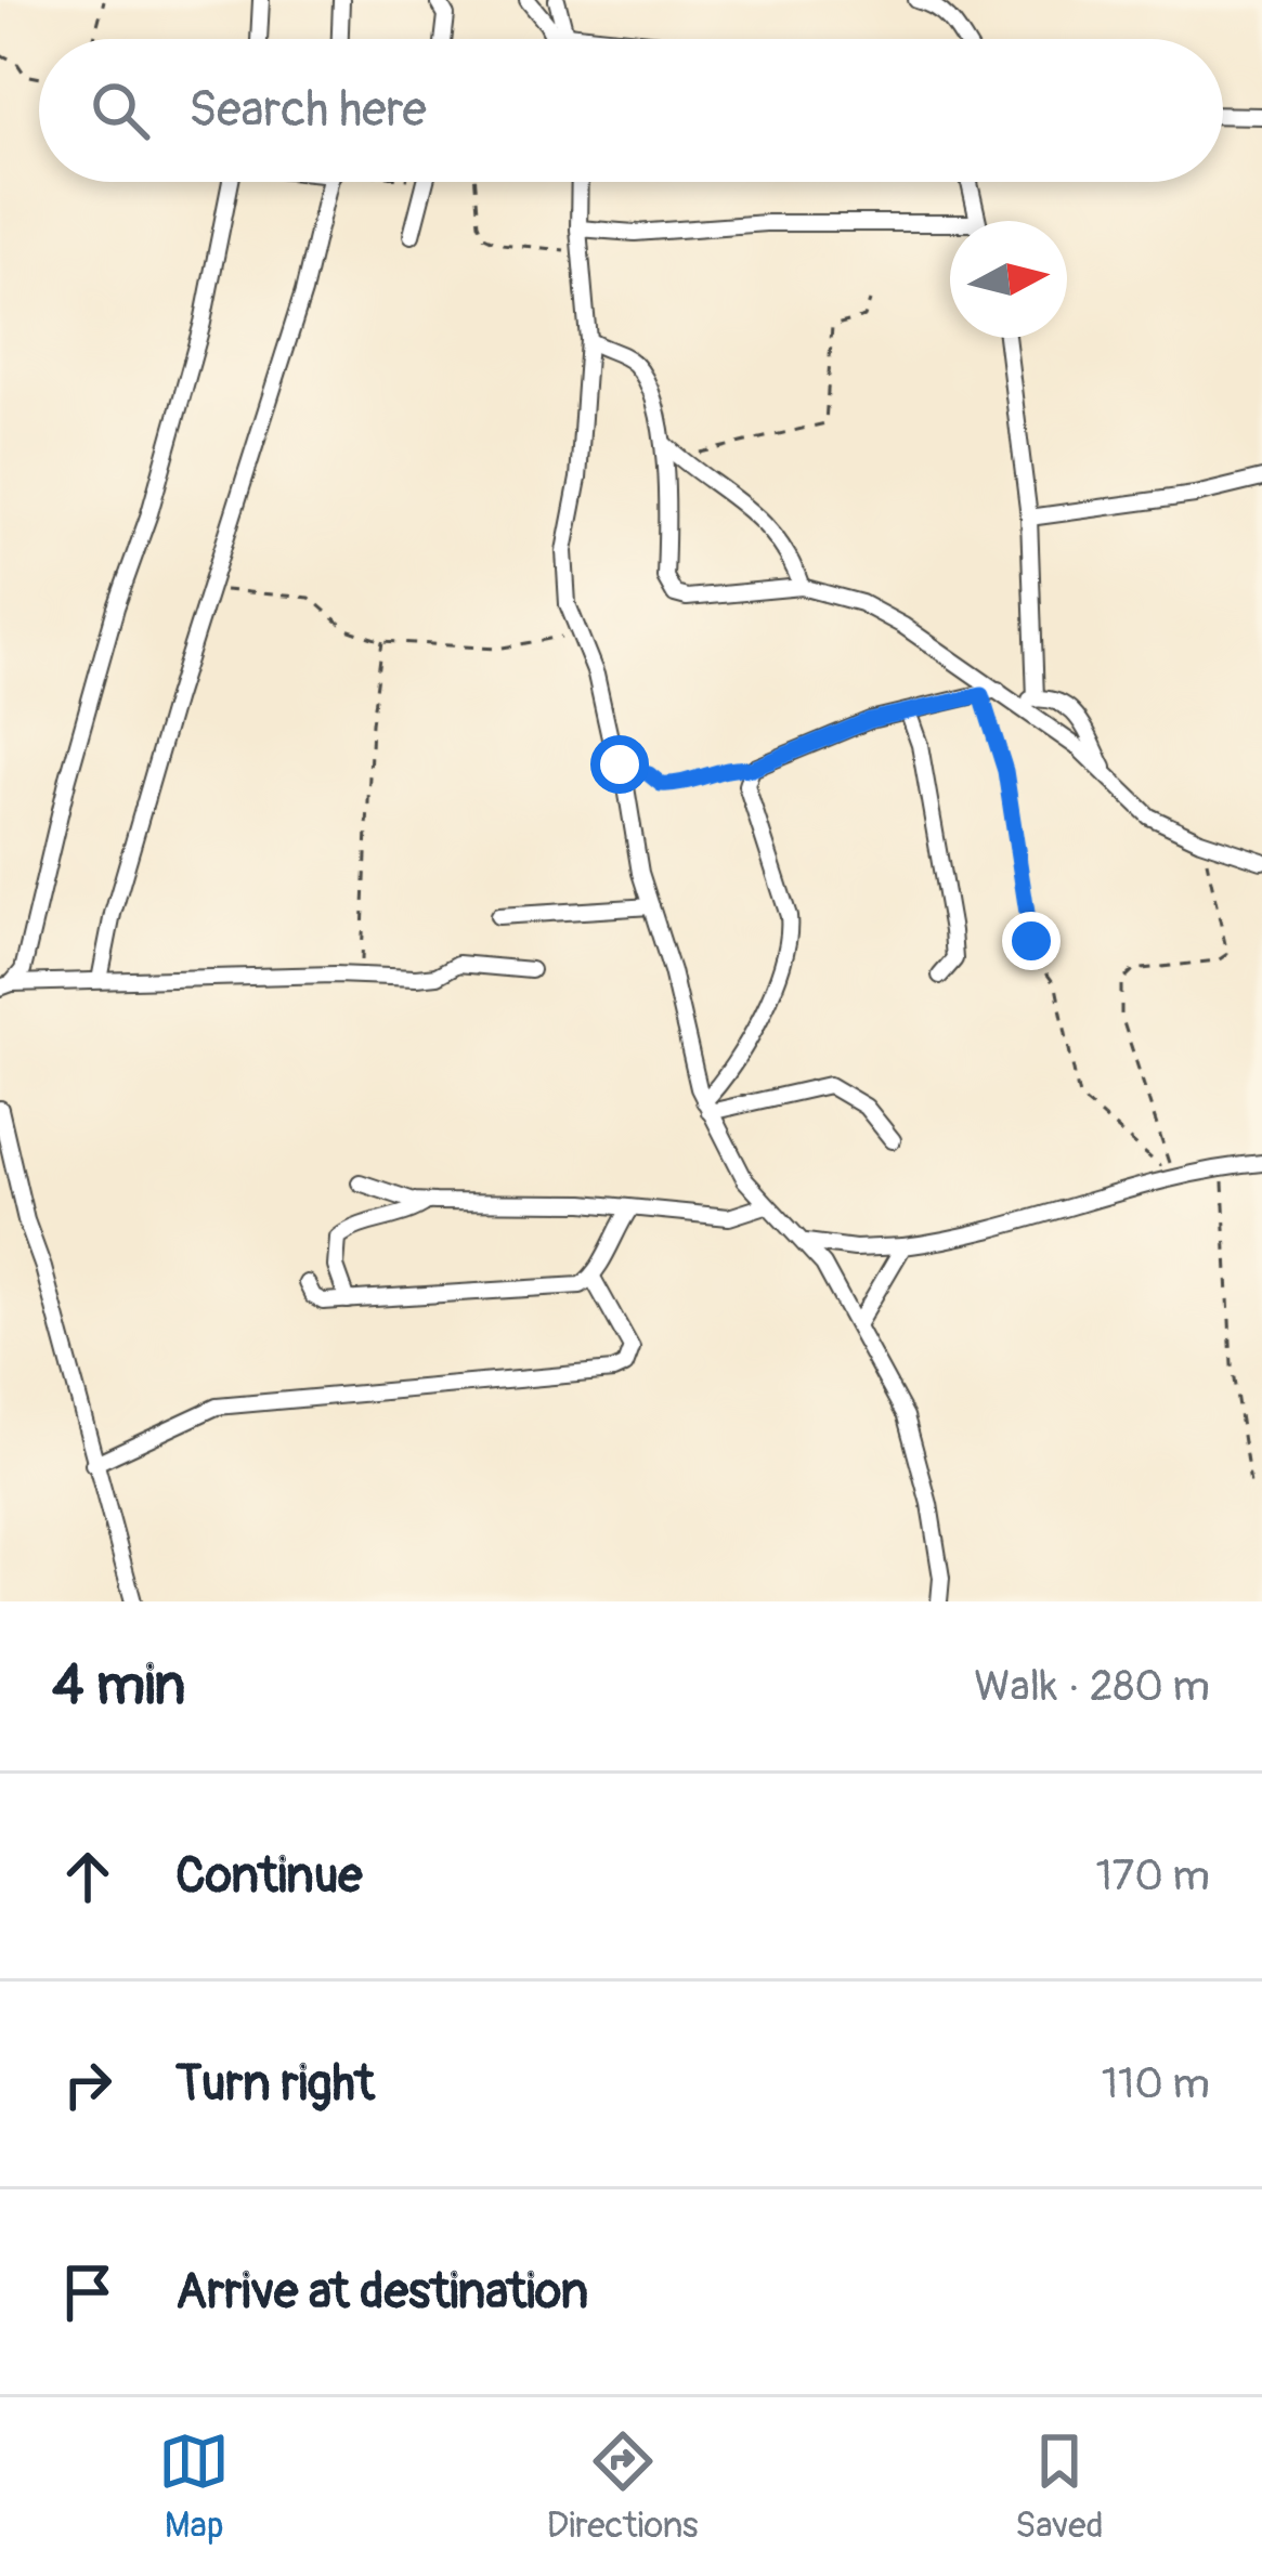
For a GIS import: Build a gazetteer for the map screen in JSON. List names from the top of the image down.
{
  "north": "right",
  "page": {
    "search": "Search here",
    "heading": ["4 min", "Walk · 280 m"],
    "list": [
      ["Continue", "170 m"],
      ["Turn right", "110 m"],
      "Arrive at destination"
    ],
    "nav": ["Map", "Directions", "Saved"]
  }
}
